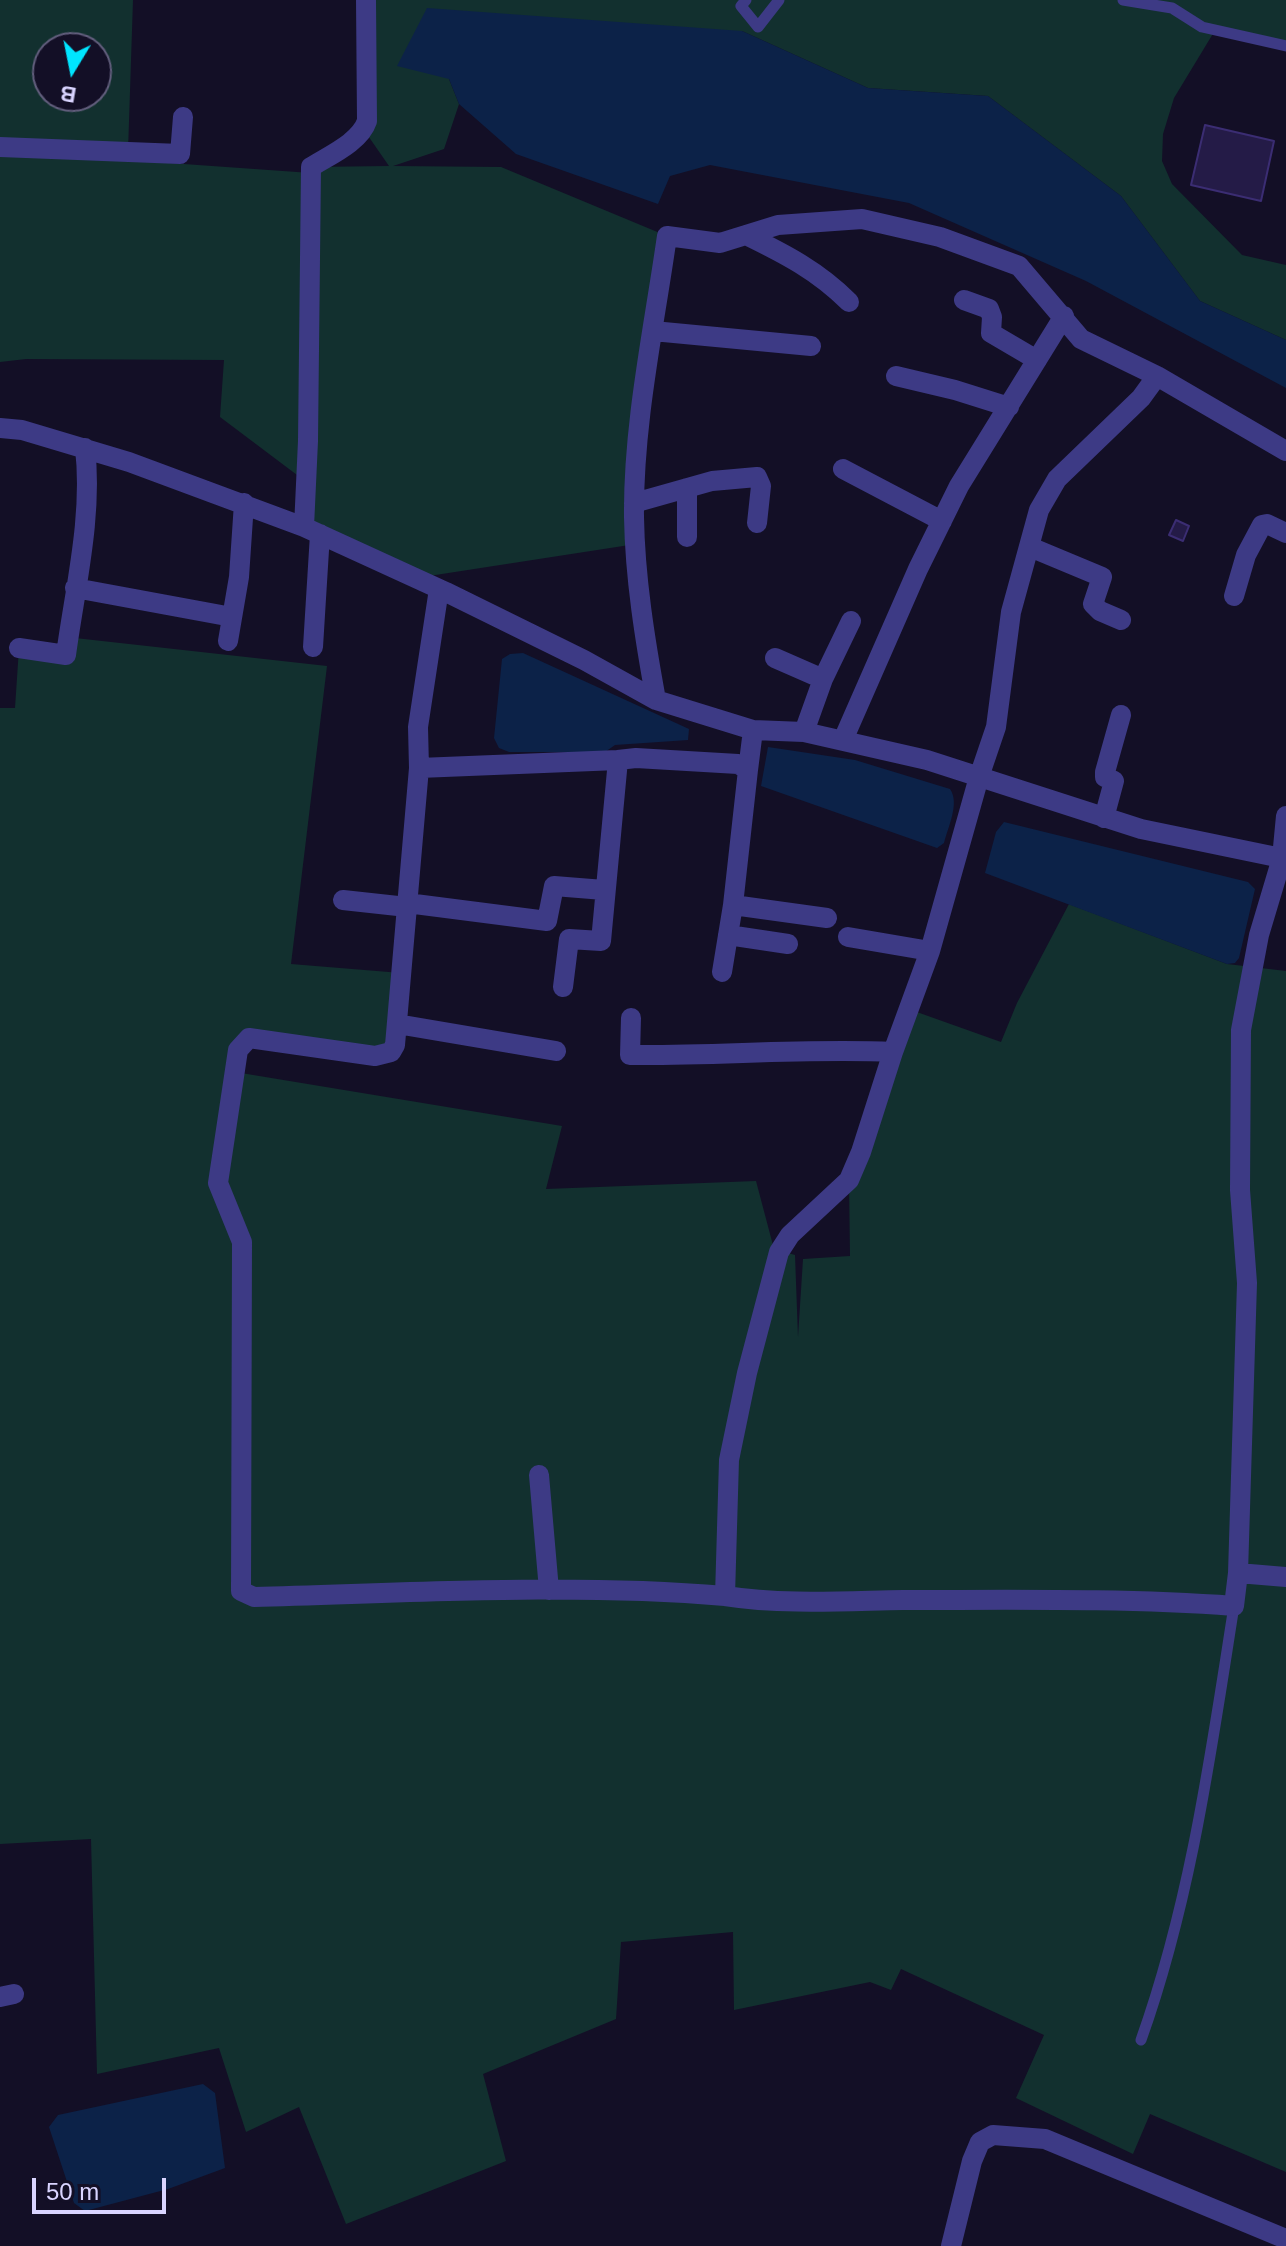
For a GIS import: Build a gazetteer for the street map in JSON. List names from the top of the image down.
{
  "scale_bar": "50 m",
  "north": "bottom"
}
